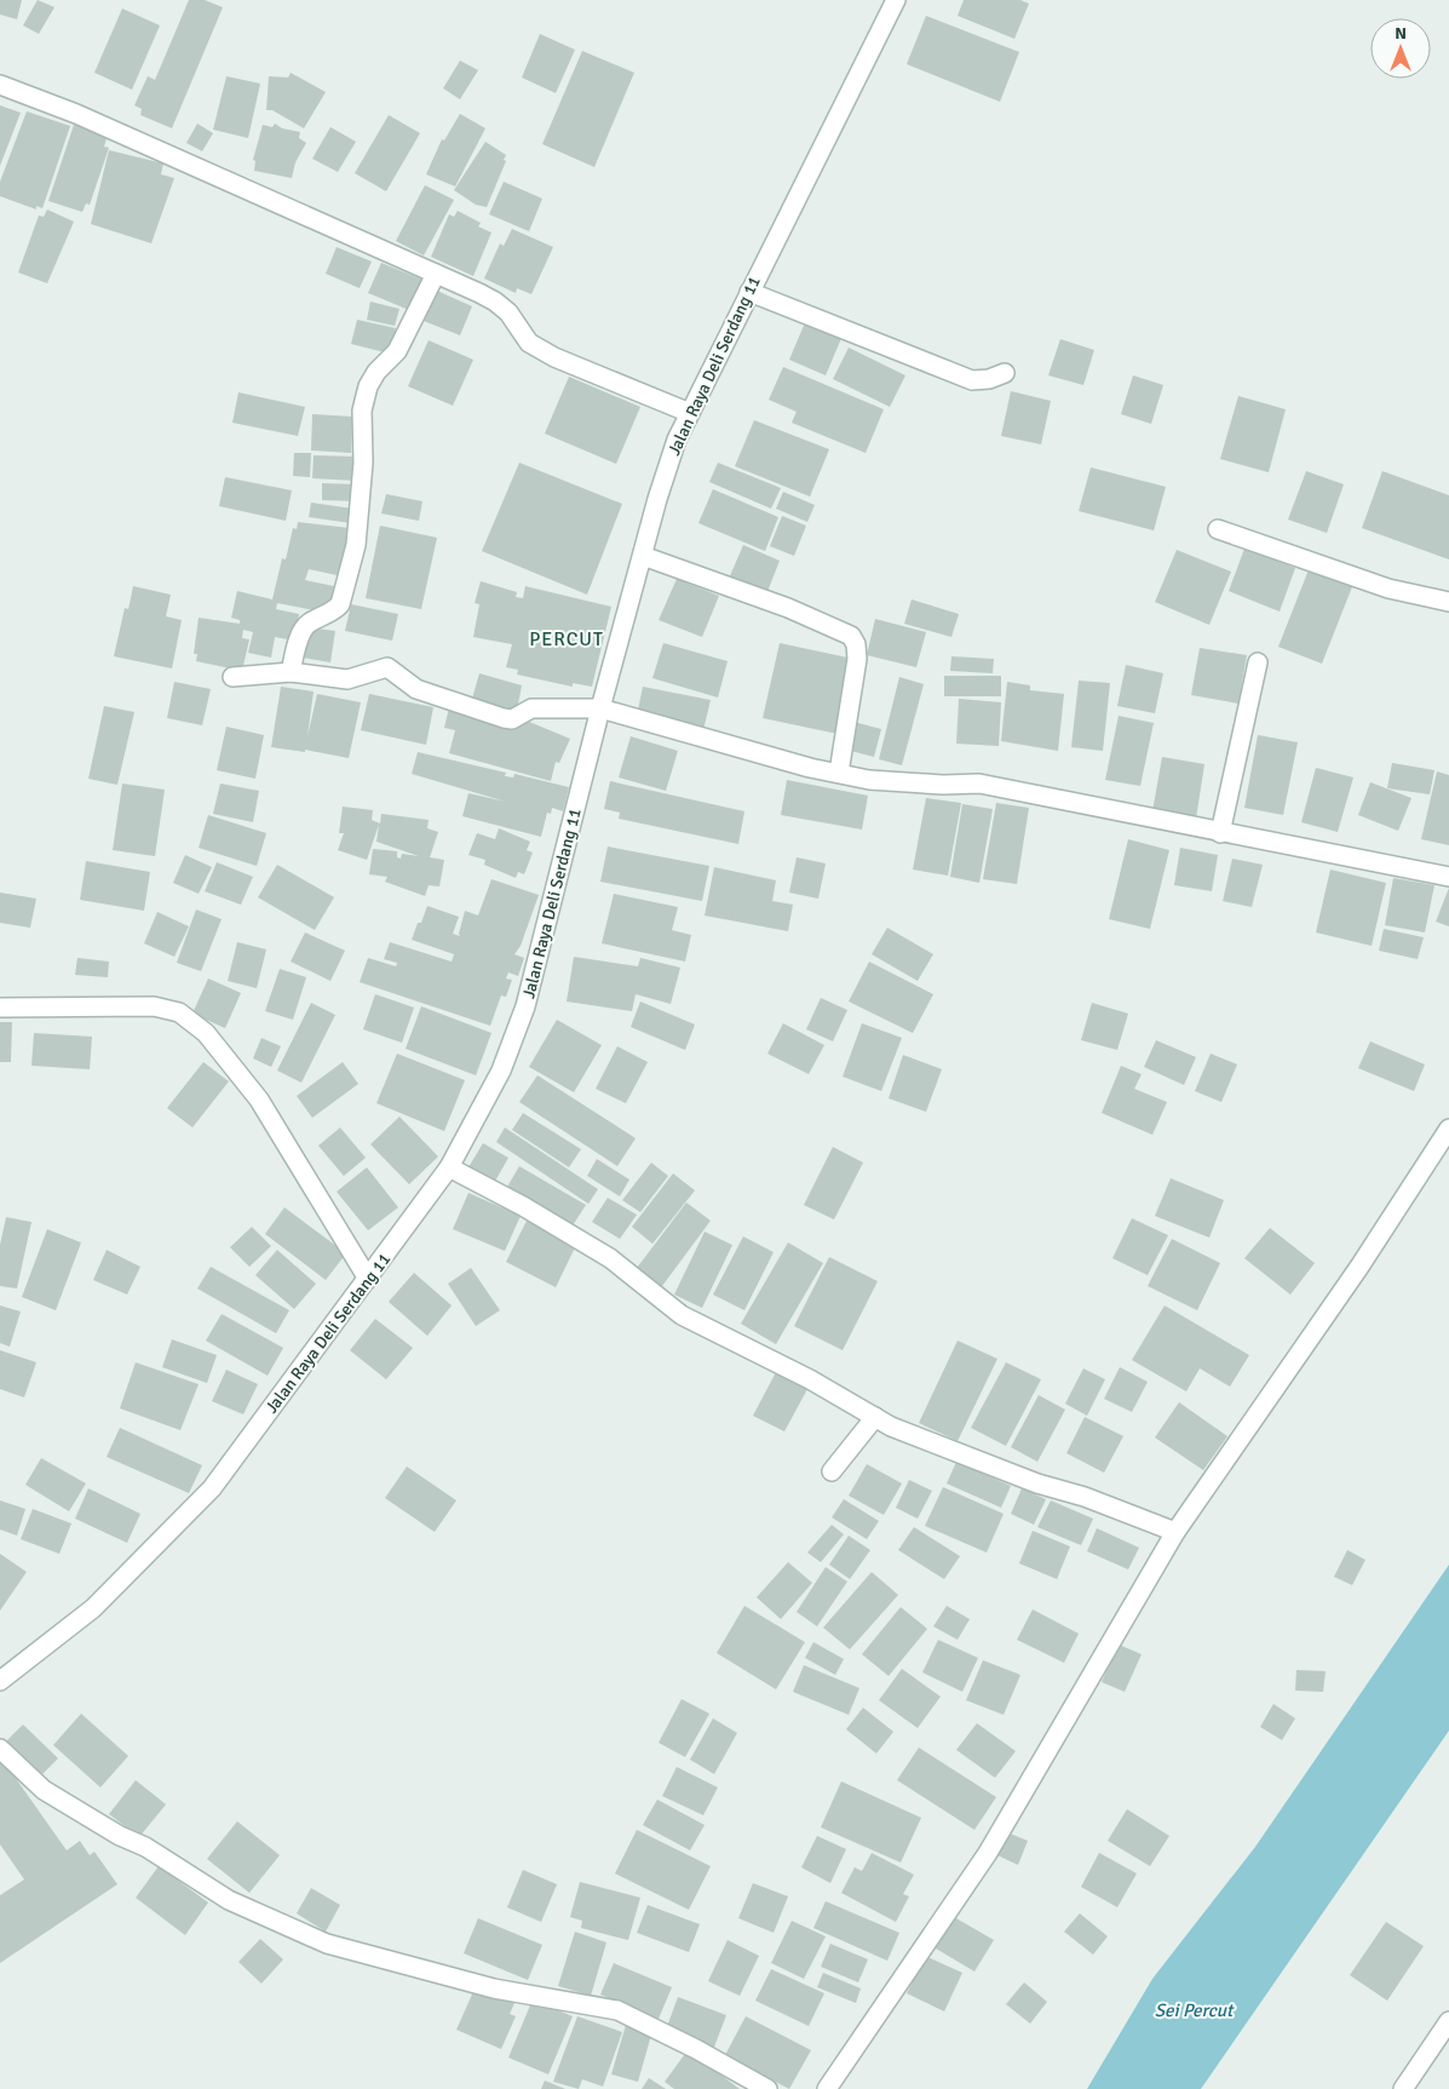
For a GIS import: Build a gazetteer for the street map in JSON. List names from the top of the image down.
{
  "streets": {
    "street": ["Jalan Raya Deli Serdang 11"]
  },
  "districts": ["PERCUT"],
  "water": ["Sei Percut"],
  "north": "top"
}
